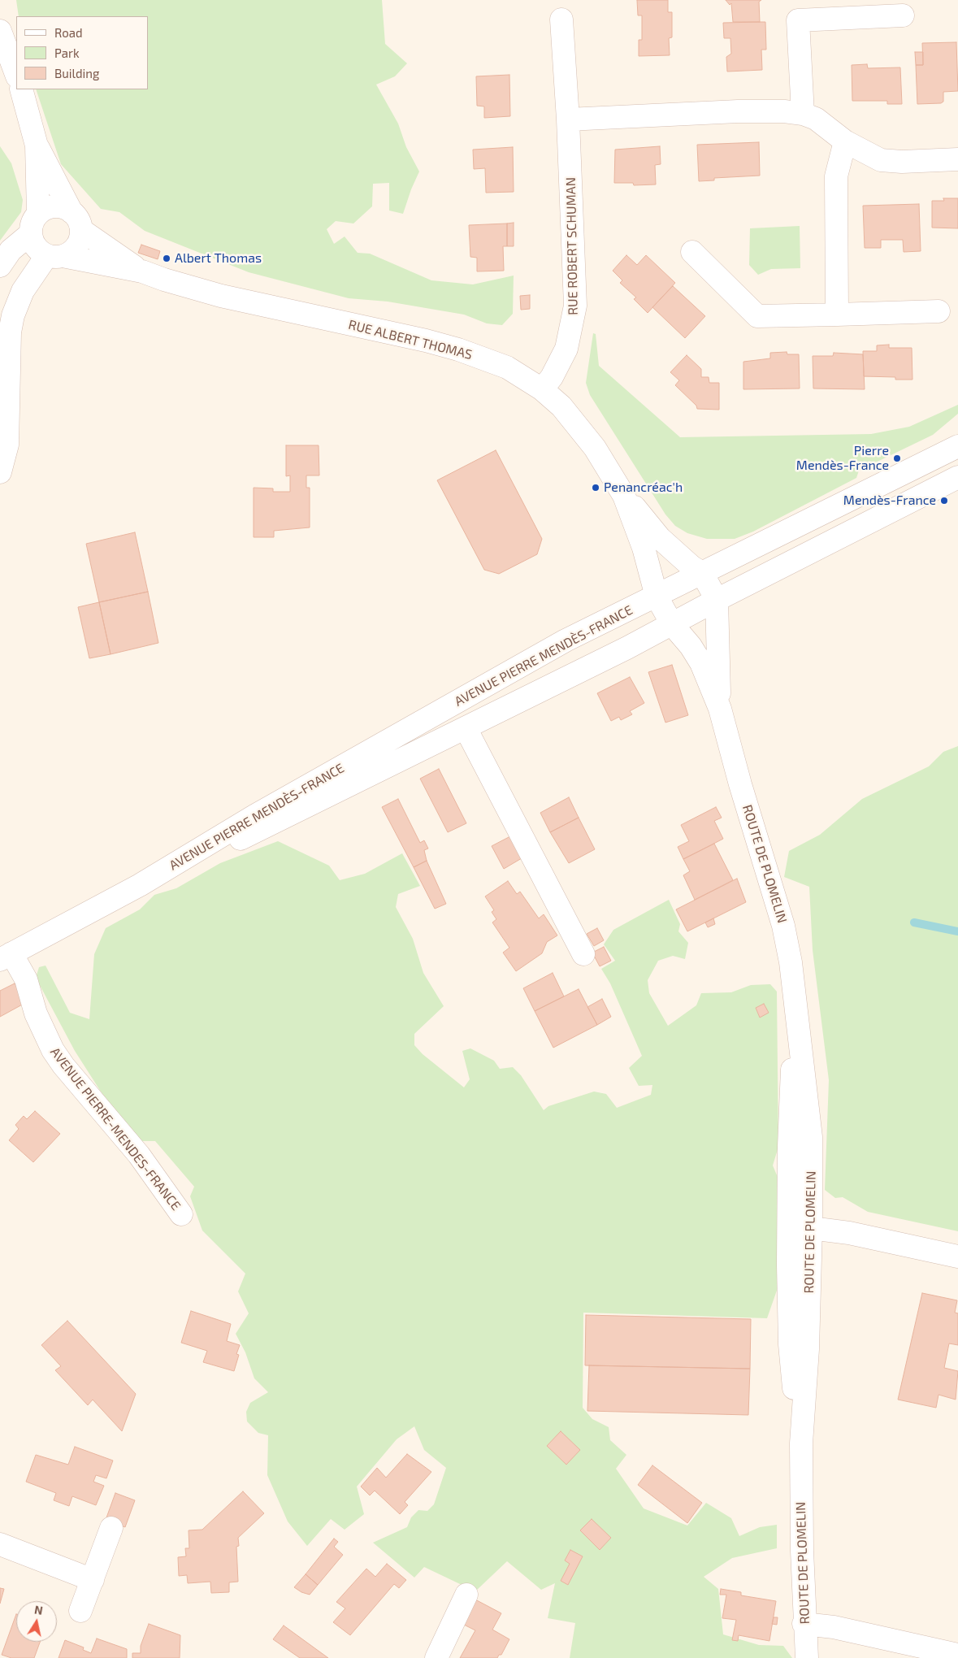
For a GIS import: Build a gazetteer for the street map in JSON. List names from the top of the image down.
{
  "streets": {
    "street": [
      "RUE ROBERT SCHUMAN",
      "RUE ALBERT THOMAS",
      "AVENUE PIERRE MENDÈS-FRANCE",
      "ROUTE DE PLOMELIN",
      "AVENUE PIERRE-MENDES-FRANCE"
    ]
  },
  "crossings": [
    ["RUE ROBERT SCHUMAN", "RUE ALBERT THOMAS"],
    ["RUE ALBERT THOMAS", "AVENUE PIERRE MENDÈS-FRANCE"],
    ["RUE ALBERT THOMAS", "ROUTE DE PLOMELIN"],
    ["AVENUE PIERRE MENDÈS-FRANCE", "ROUTE DE PLOMELIN"],
    ["AVENUE PIERRE MENDÈS-FRANCE", "AVENUE PIERRE-MENDES-FRANCE"]
  ],
  "places": [
    "Albert Thomas",
    "Pierre Mendès-France",
    "Penancréac'h",
    "Mendès-France"
  ],
  "legend": ["Road", "Park", "Building"],
  "north": "top"
}
